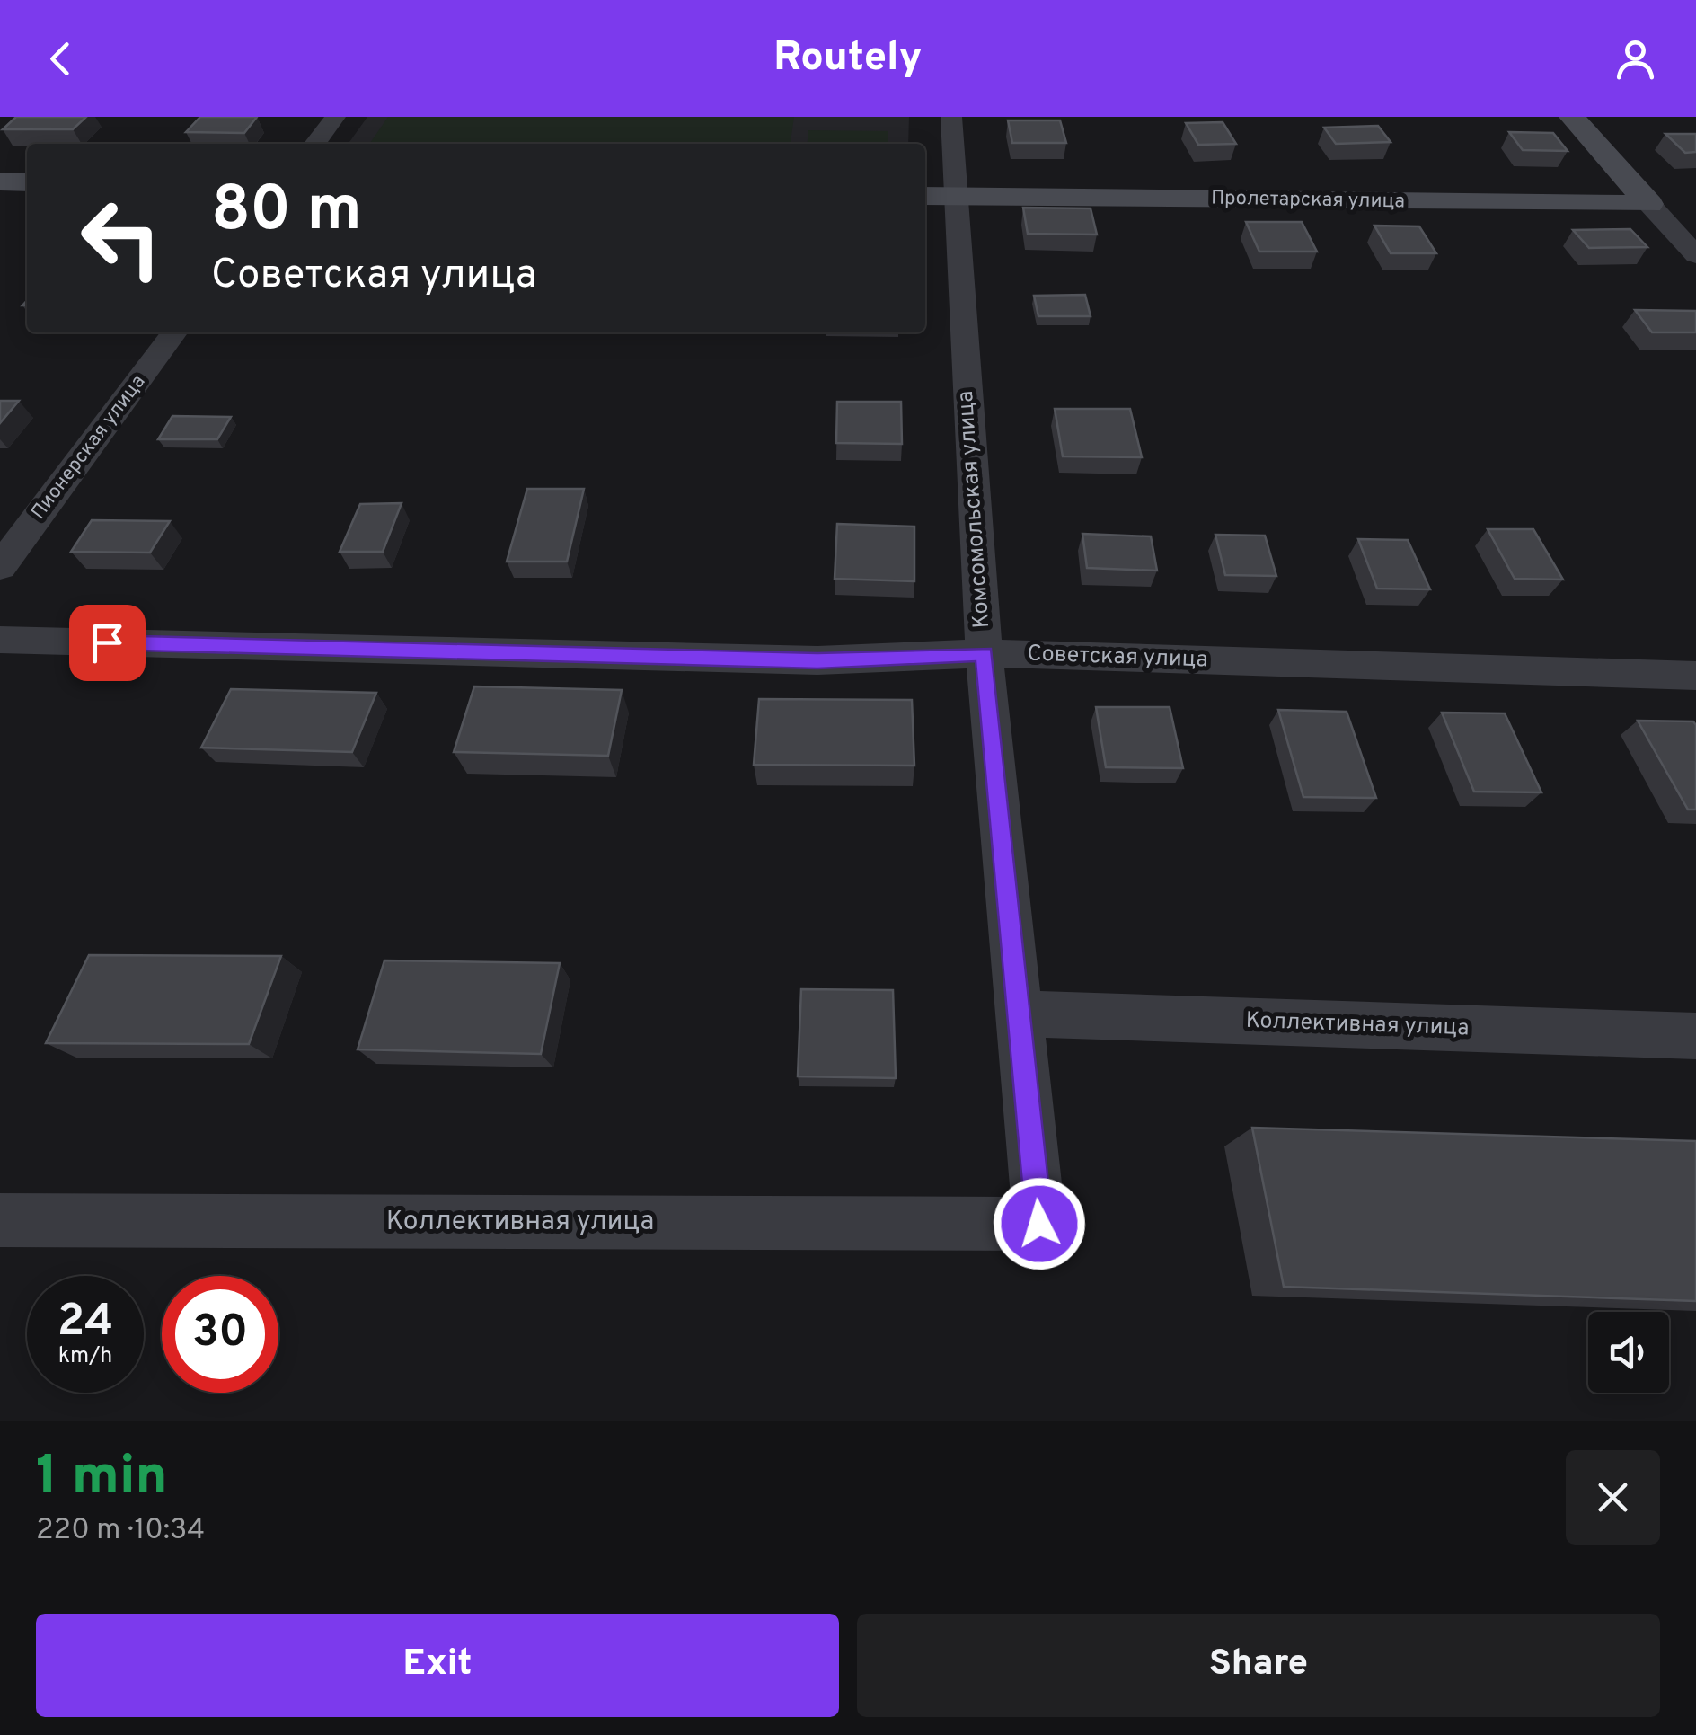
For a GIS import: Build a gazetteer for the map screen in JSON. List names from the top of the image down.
{
  "streets": {
    "street": [
      "Пролетарская улица",
      "Пионерская улица",
      "Комсомольская улица",
      "Советская улица",
      "Коллективная улица"
    ]
  },
  "crossings": [
    ["Пролетарская улица", "Комсомольская улица"],
    ["Комсомольская улица", "Советская улица"],
    ["Комсомольская улица", "Коллективная улица"]
  ],
  "page": {
    "header": "Routely",
    "turn": ["80 m", "Советская улица"],
    "speed": "24 km/h",
    "limit": "30",
    "heading": ["1 min", "220 m · 10:34"],
    "buttons": ["Exit", "Share"]
  }
}
